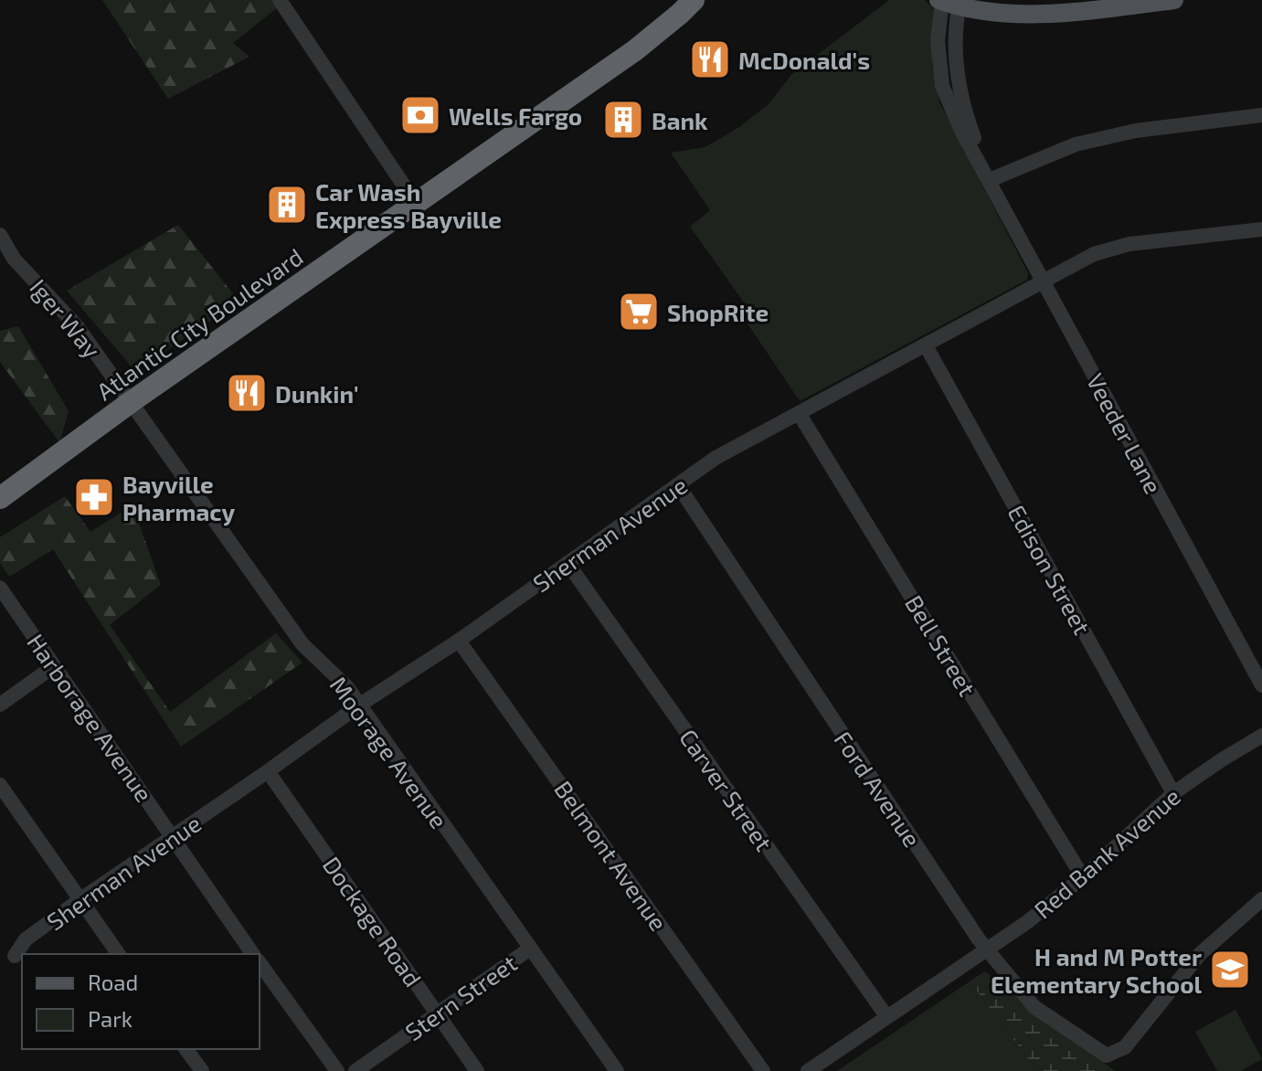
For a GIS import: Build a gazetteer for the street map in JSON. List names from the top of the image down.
{
  "streets": {
    "highway": ["Atlantic City Boulevard"],
    "street": [
      "Iger Way",
      "Veeder Lane",
      "Sherman Avenue",
      "Edison Street",
      "Bell Street",
      "Harborage Avenue",
      "Moorage Avenue",
      "Ford Avenue",
      "Carver Street",
      "Red Bank Avenue",
      "Belmont Avenue",
      "Dockage Road",
      "Stern Street"
    ]
  },
  "crossings": [
    ["Iger Way", "Atlantic City Boulevard"],
    ["Iger Way", "Moorage Avenue"],
    ["Atlantic City Boulevard", "Moorage Avenue"],
    ["Veeder Lane", "Sherman Avenue"],
    ["Sherman Avenue", "Edison Street"],
    ["Sherman Avenue", "Bell Street"],
    ["Sherman Avenue", "Harborage Avenue"],
    ["Sherman Avenue", "Moorage Avenue"],
    ["Sherman Avenue", "Ford Avenue"],
    ["Sherman Avenue", "Carver Street"],
    ["Sherman Avenue", "Belmont Avenue"],
    ["Sherman Avenue", "Dockage Road"],
    ["Edison Street", "Red Bank Avenue"],
    ["Bell Street", "Red Bank Avenue"],
    ["Moorage Avenue", "Stern Street"],
    ["Ford Avenue", "Red Bank Avenue"],
    ["Carver Street", "Red Bank Avenue"],
    ["Dockage Road", "Stern Street"]
  ],
  "places": {
    "restaurant": ["McDonald's", "Dunkin'"],
    "bank": ["Wells Fargo"],
    "building": ["Bank", "Car Wash Express Bayville"],
    "supermarket": ["ShopRite"],
    "pharmacy": ["Bayville Pharmacy"],
    "school or university": ["H and M Potter Elementary School"]
  },
  "legend": ["Road", "Park"]
}
